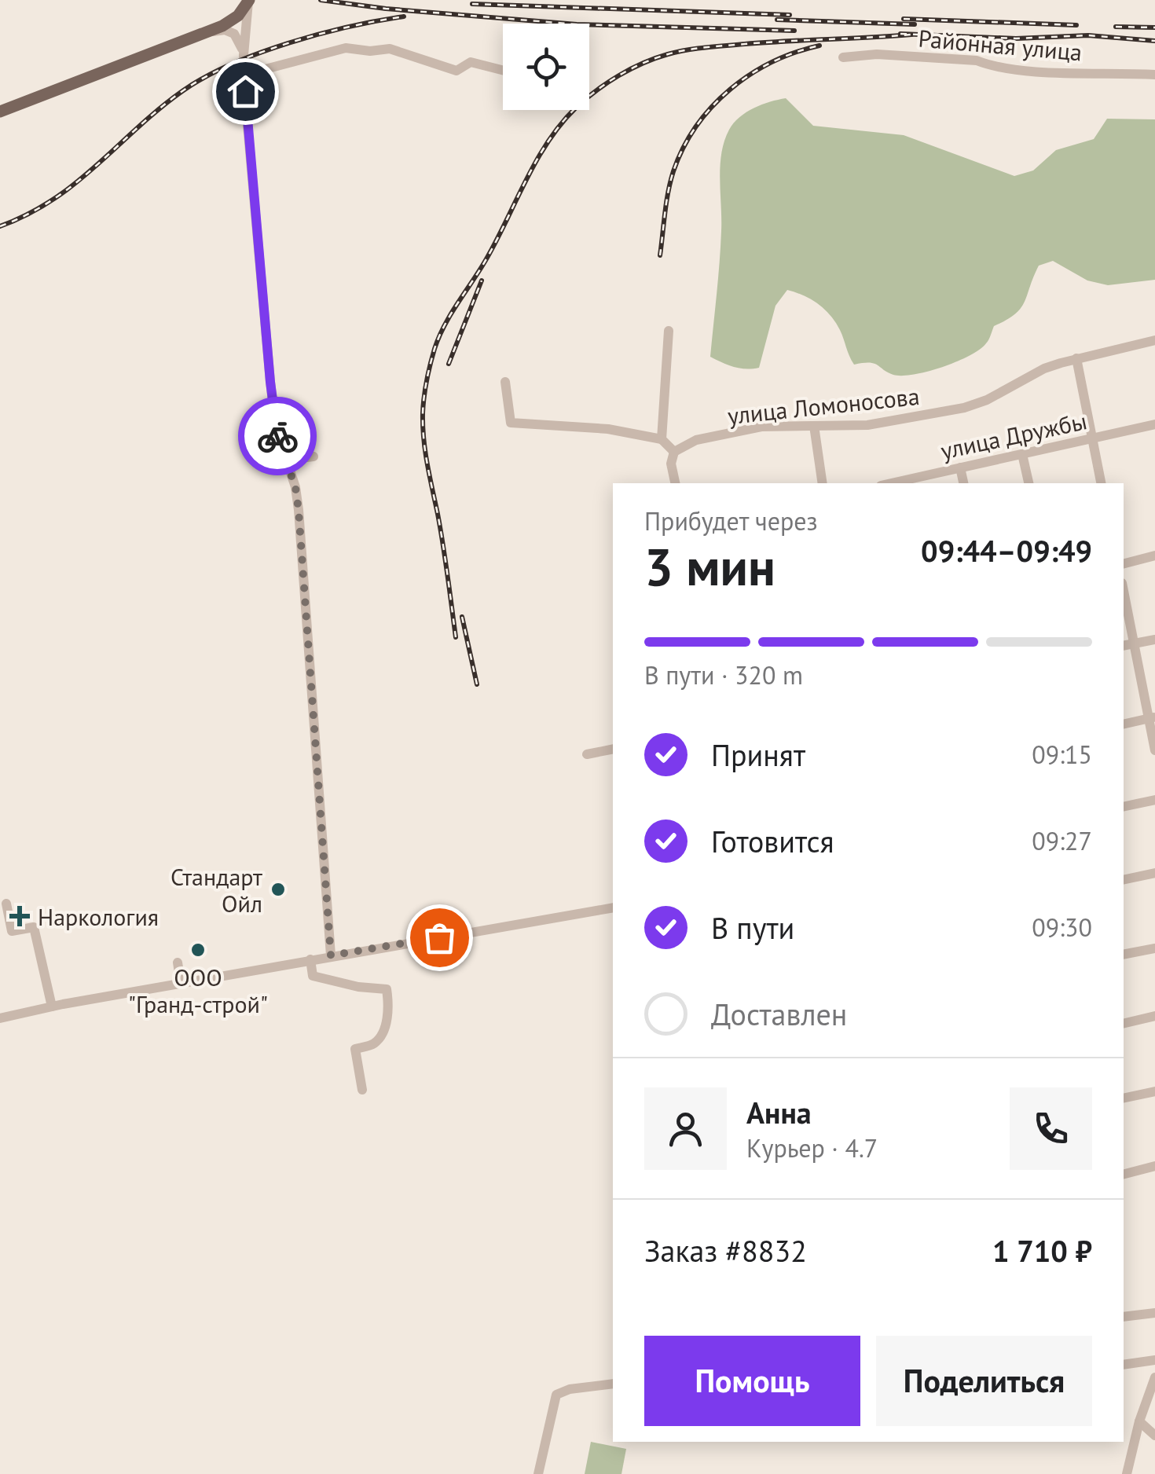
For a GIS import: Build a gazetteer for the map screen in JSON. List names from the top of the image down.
{
  "streets": {
    "street": ["Районная улица", "улица Ломоносова", "улица Дружбы"]
  },
  "places": {
    "other": ["Стандарт Ойл", "ООО \"Гранд-строй\""],
    "health": ["Наркология"]
  },
  "page": {
    "heading": ["3 мин", "Прибудет через", "09:44–09:49"],
    "panel": [
      "Анна",
      "Курьер · 4.7",
      "Заказ #8832",
      "1 710 ₽"
    ],
    "bar": "В пути · 320 m",
    "list": [
      ["Принят", "09:15"],
      ["Готовится", "09:27"],
      ["В пути", "09:30"],
      "Доставлен"
    ],
    "buttons": ["Помощь", "Поделиться"]
  }
}
